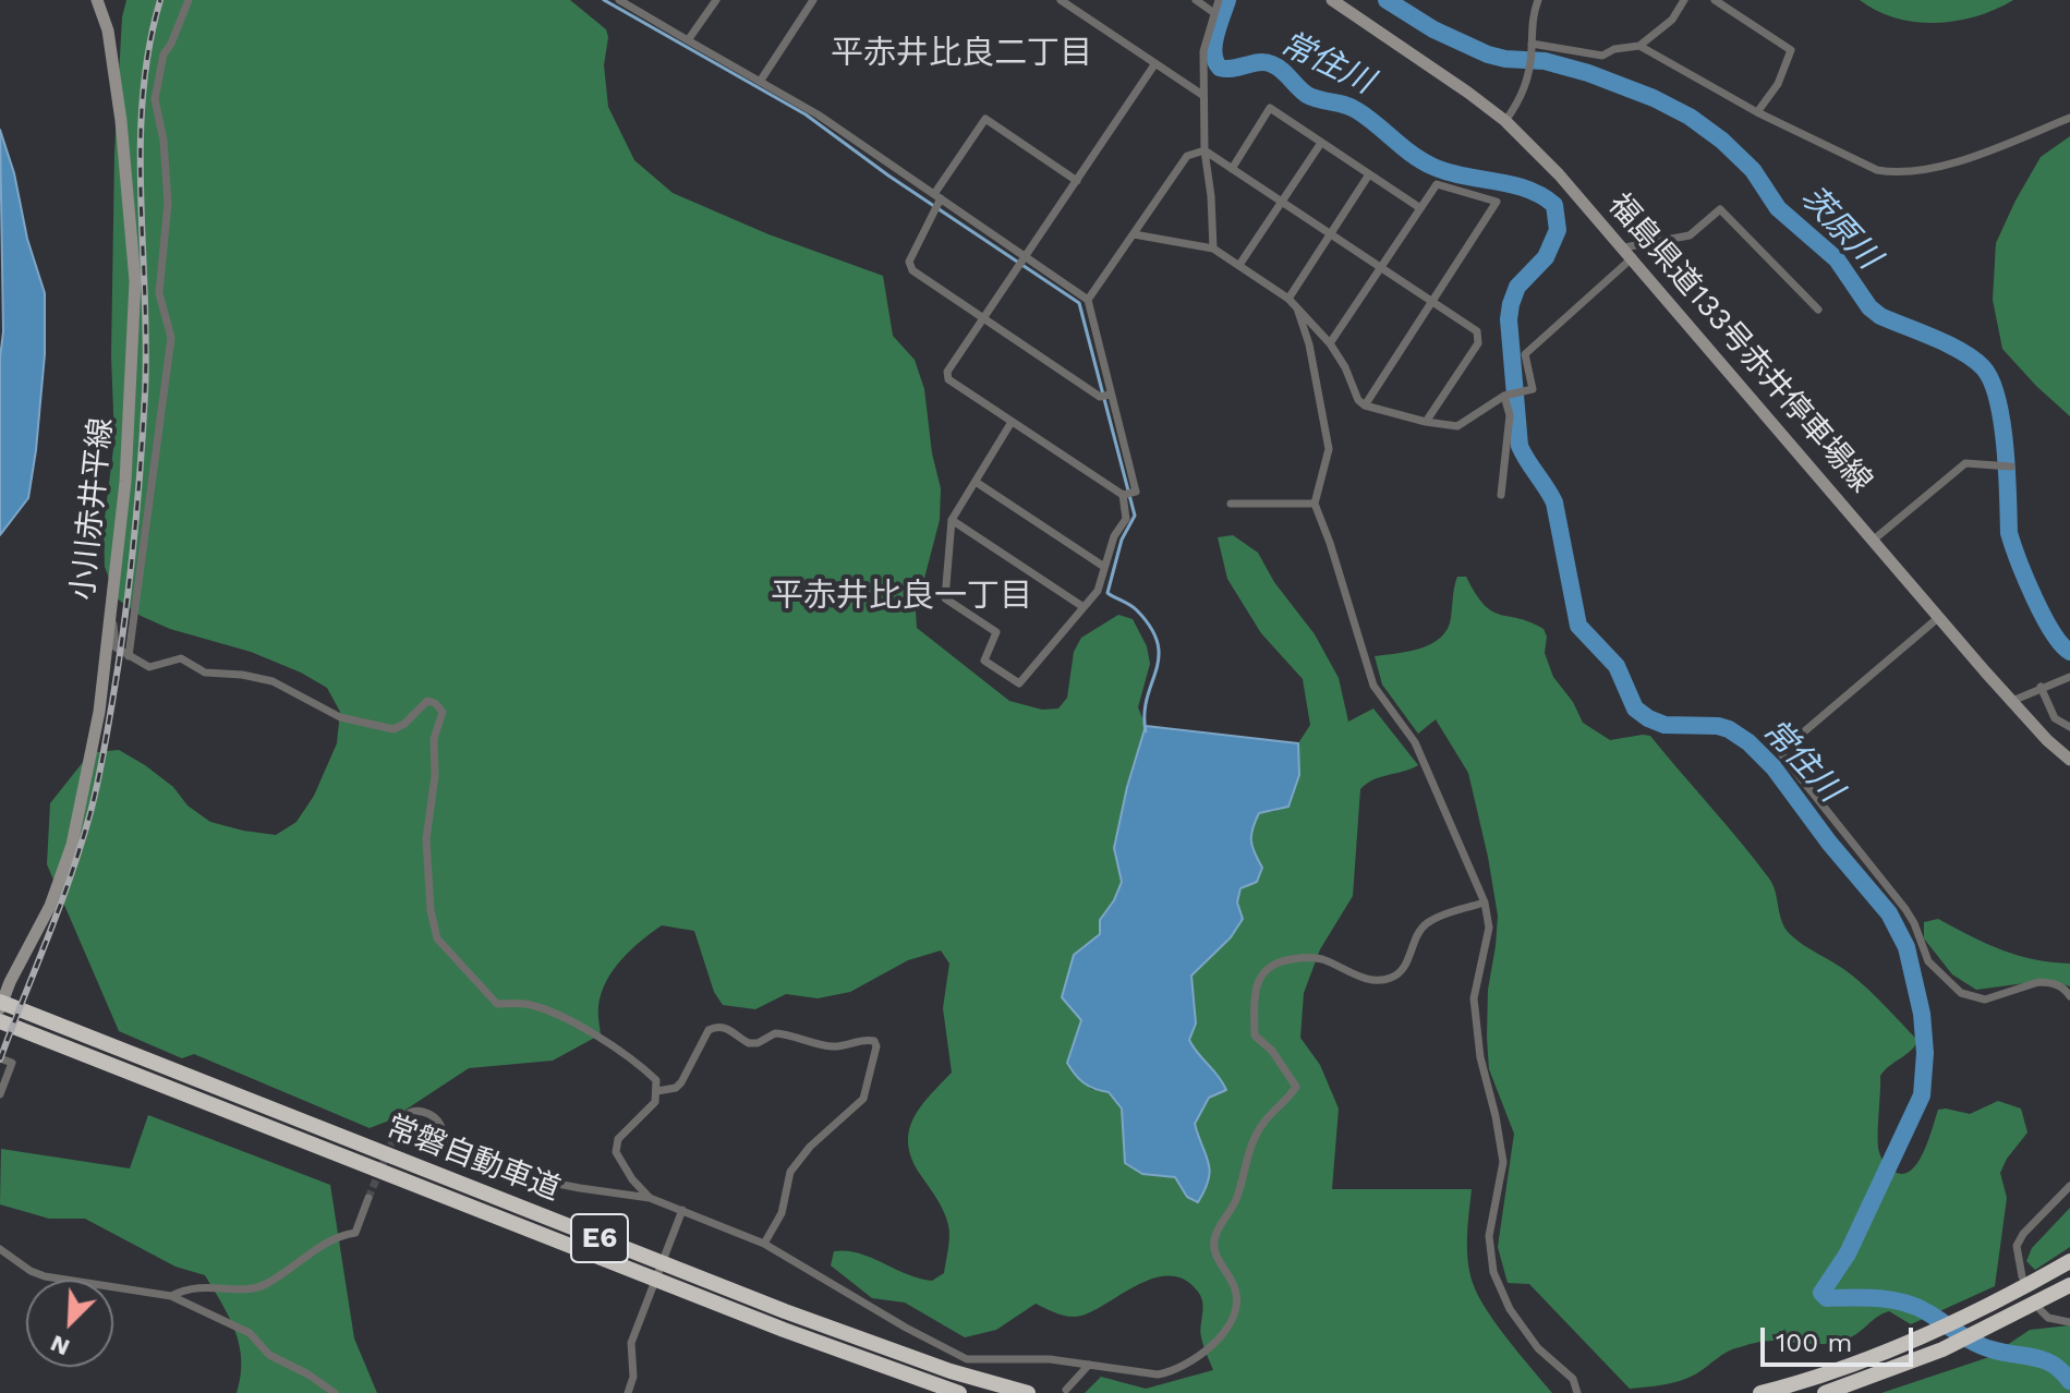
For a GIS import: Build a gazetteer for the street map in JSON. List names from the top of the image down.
{
  "streets": {
    "highway": ["常磐自動車道", "E6"],
    "main road": ["福島県道133号赤井停車場線", "小川赤井平線"]
  },
  "crossings": [
    ["小川赤井平線", "常磐自動車道"]
  ],
  "districts": ["平赤井比良二丁目", "平赤井比良一丁目"],
  "water": ["常住川", "茨原川"],
  "scale_bar": "100 m",
  "north": "bottom left"
}
